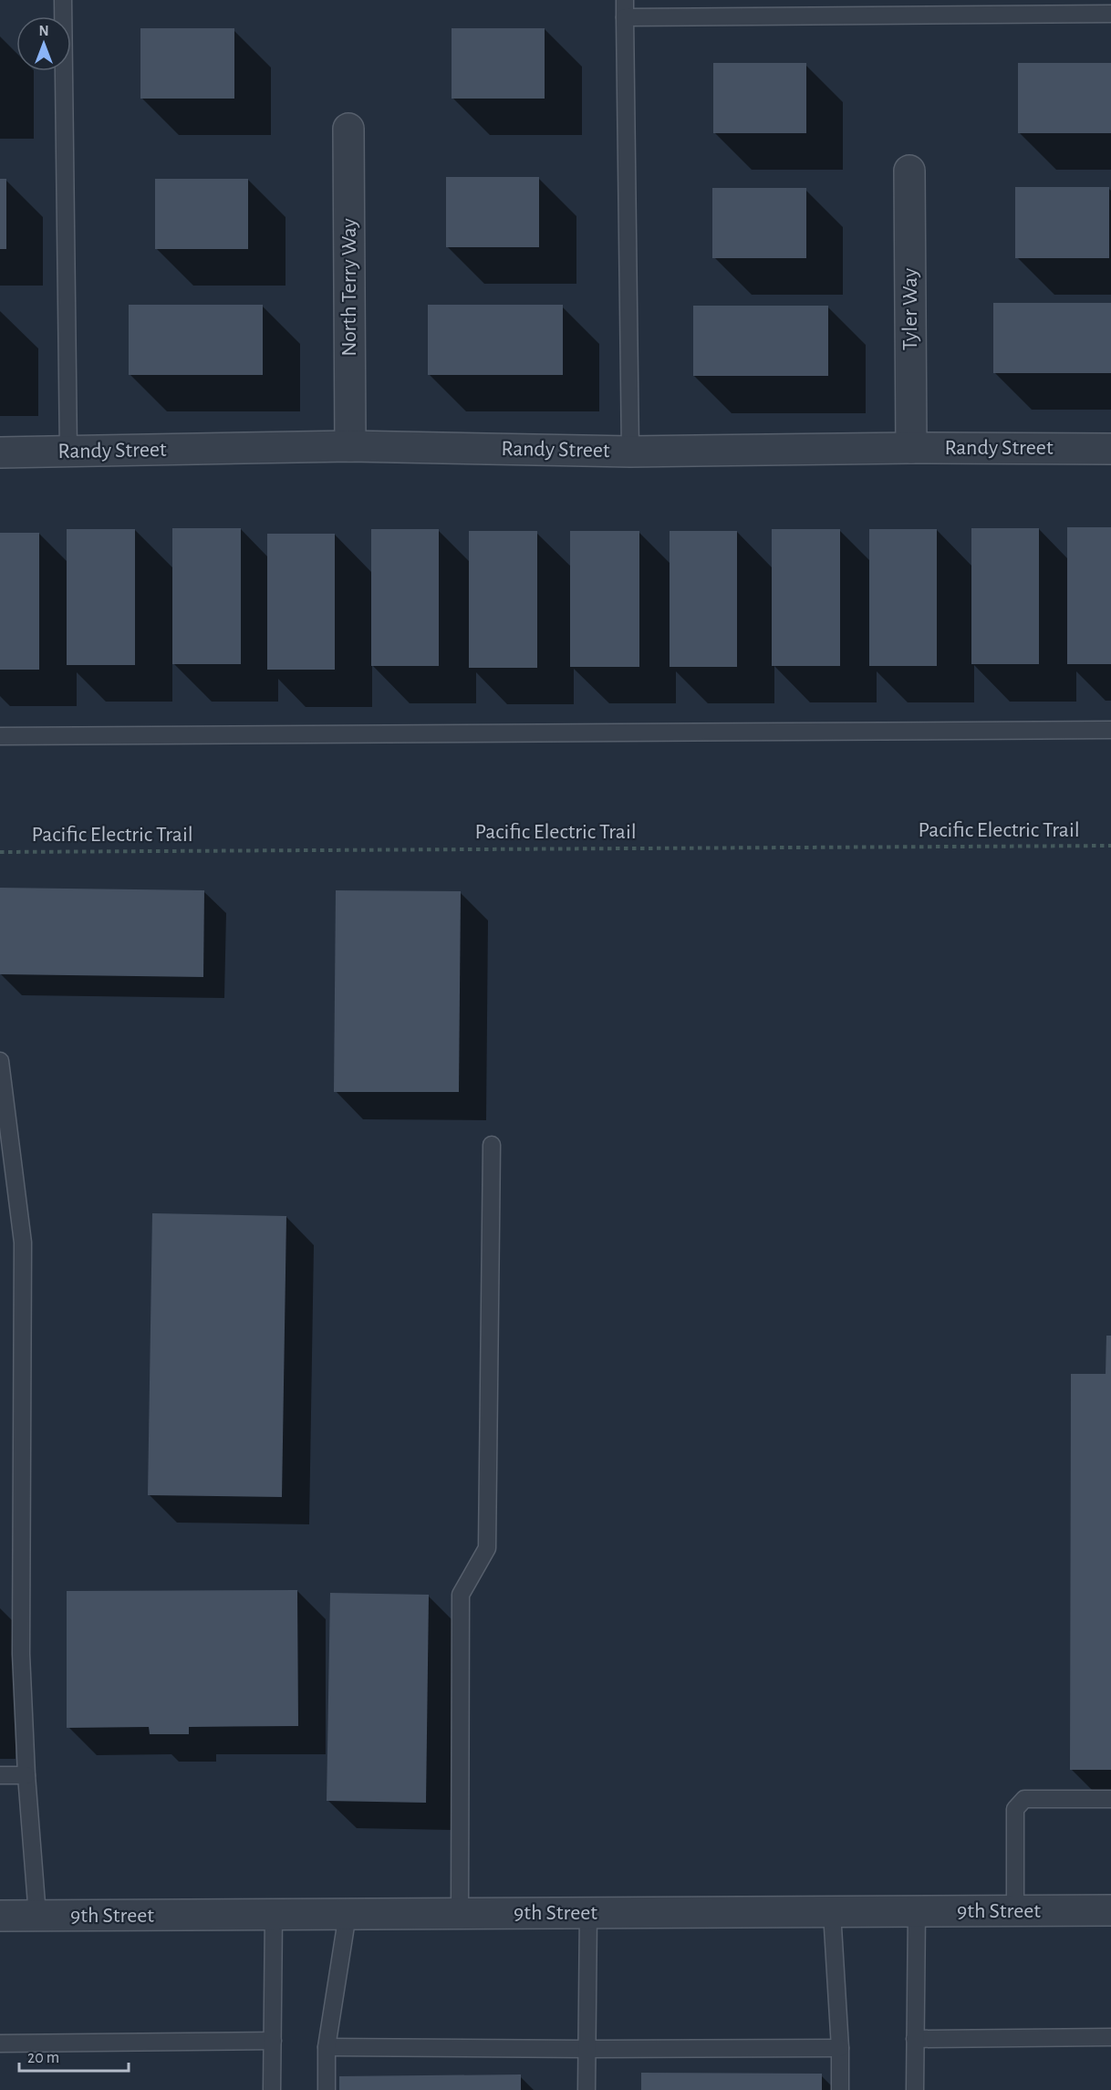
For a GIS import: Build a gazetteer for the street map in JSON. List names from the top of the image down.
{
  "streets": {
    "street": [
      "North Terry Way",
      "Tyler Way",
      "Randy Street",
      "9th Street"
    ],
    "path": ["Pacific Electric Trail"]
  },
  "crossings": [
    ["North Terry Way", "Randy Street"],
    ["Tyler Way", "Randy Street"]
  ],
  "scale_bar": "20 m",
  "north": "top"
}
